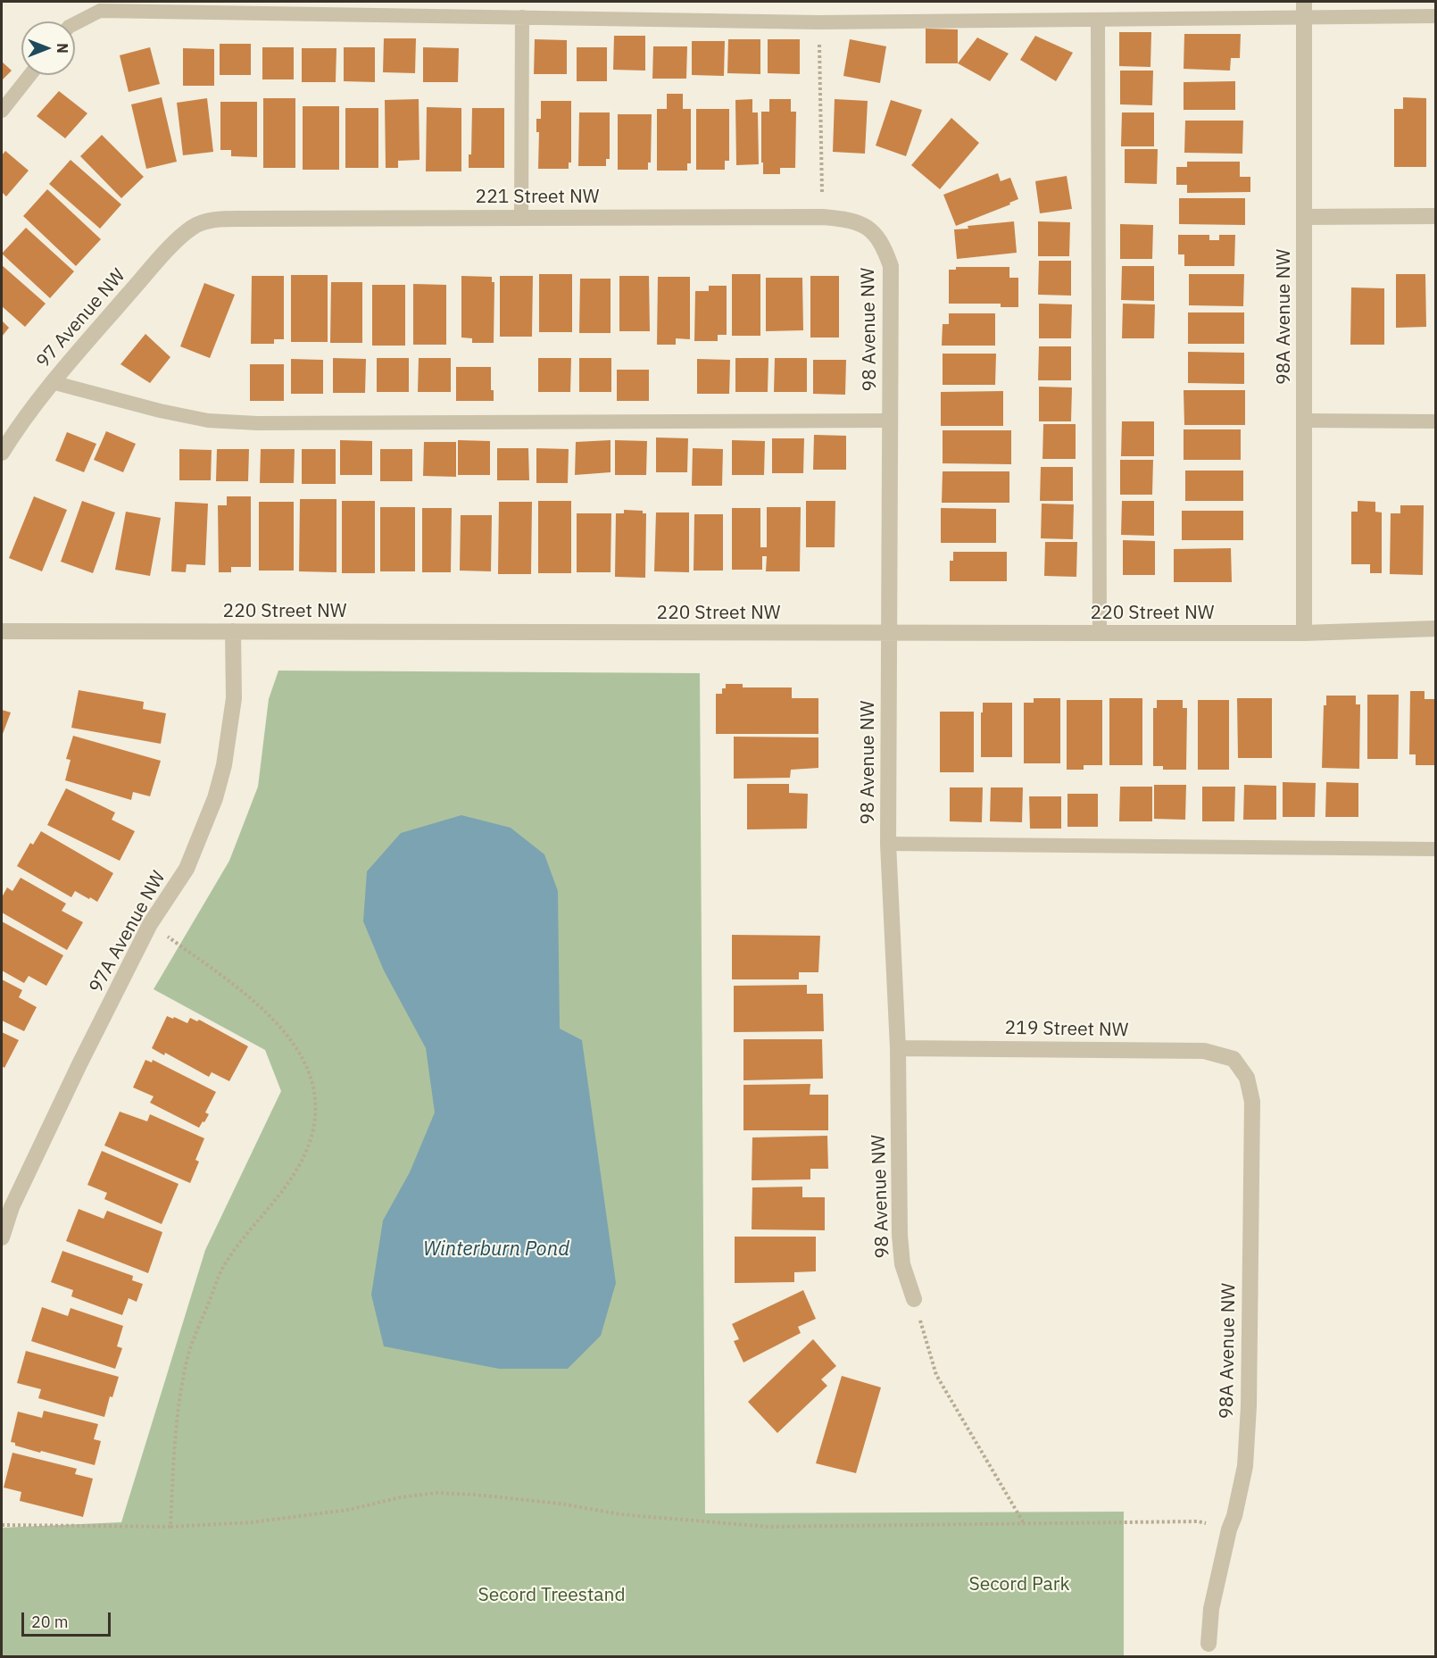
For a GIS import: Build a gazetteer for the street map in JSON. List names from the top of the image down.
{
  "streets": {
    "street": [
      "221 Street NW",
      "98A Avenue NW",
      "97 Avenue NW",
      "98 Avenue NW",
      "220 Street NW",
      "97A Avenue NW",
      "219 Street NW"
    ]
  },
  "crossings": [
    ["221 Street NW", "97 Avenue NW"],
    ["221 Street NW", "98 Avenue NW"],
    ["98A Avenue NW", "220 Street NW"],
    ["98A Avenue NW", "219 Street NW"],
    ["98 Avenue NW", "220 Street NW"],
    ["98 Avenue NW", "219 Street NW"],
    ["220 Street NW", "97A Avenue NW"]
  ],
  "water": ["Winterburn Pond"],
  "parks": ["Secord Park", "Secord Treestand"],
  "scale_bar": "20 m",
  "north": "right"
}
